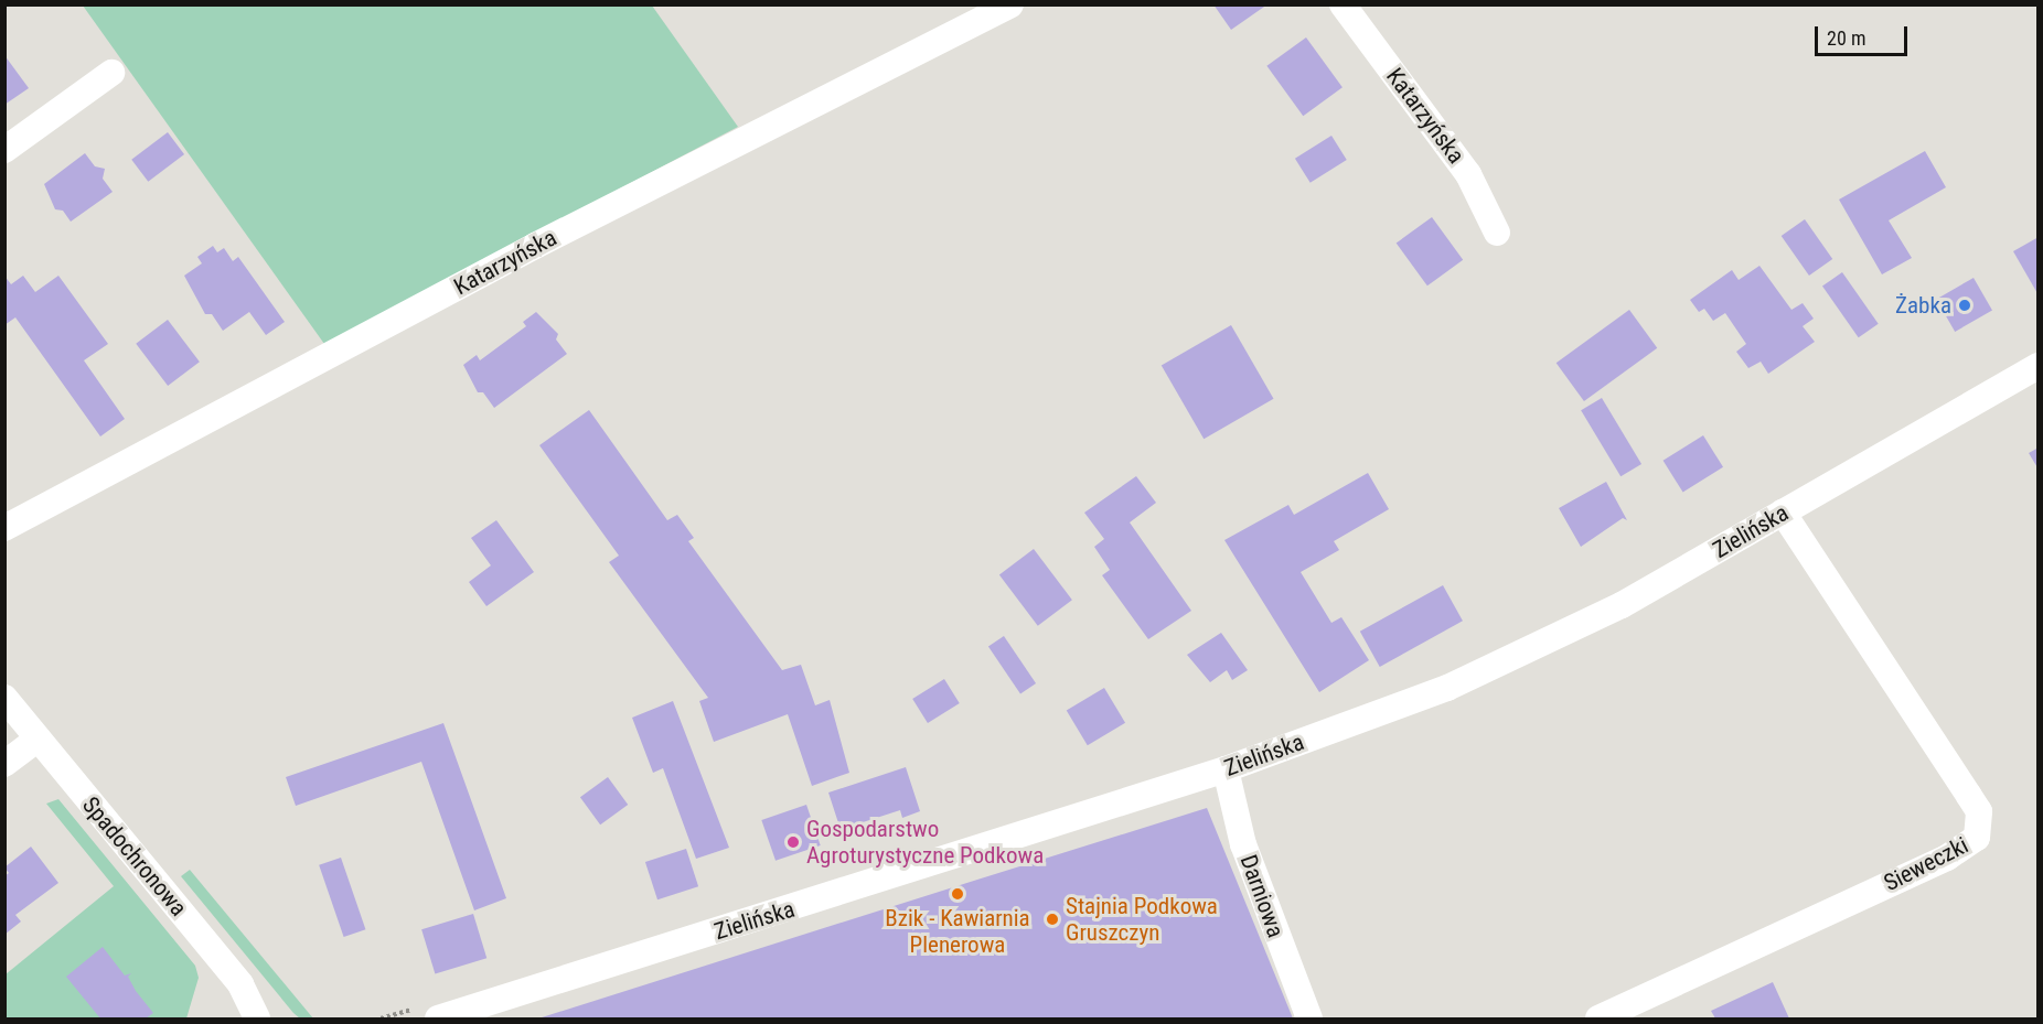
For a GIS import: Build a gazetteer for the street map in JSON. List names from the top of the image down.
{
  "streets": {
    "street": [
      "Katarzyńska",
      "Zielińska",
      "Spadochronowa",
      "Sieweczki",
      "Darniowa"
    ]
  },
  "crossings": [
    ["Zielińska", "Sieweczki"],
    ["Zielińska", "Darniowa"]
  ],
  "places": [
    "Żabka",
    "Gospodarstwo Agroturystyczne Podkowa",
    "Bzik - Kawiarnia Plenerowa",
    "Stajnia Podkowa Gruszczyn"
  ],
  "scale_bar": "20 m"
}
